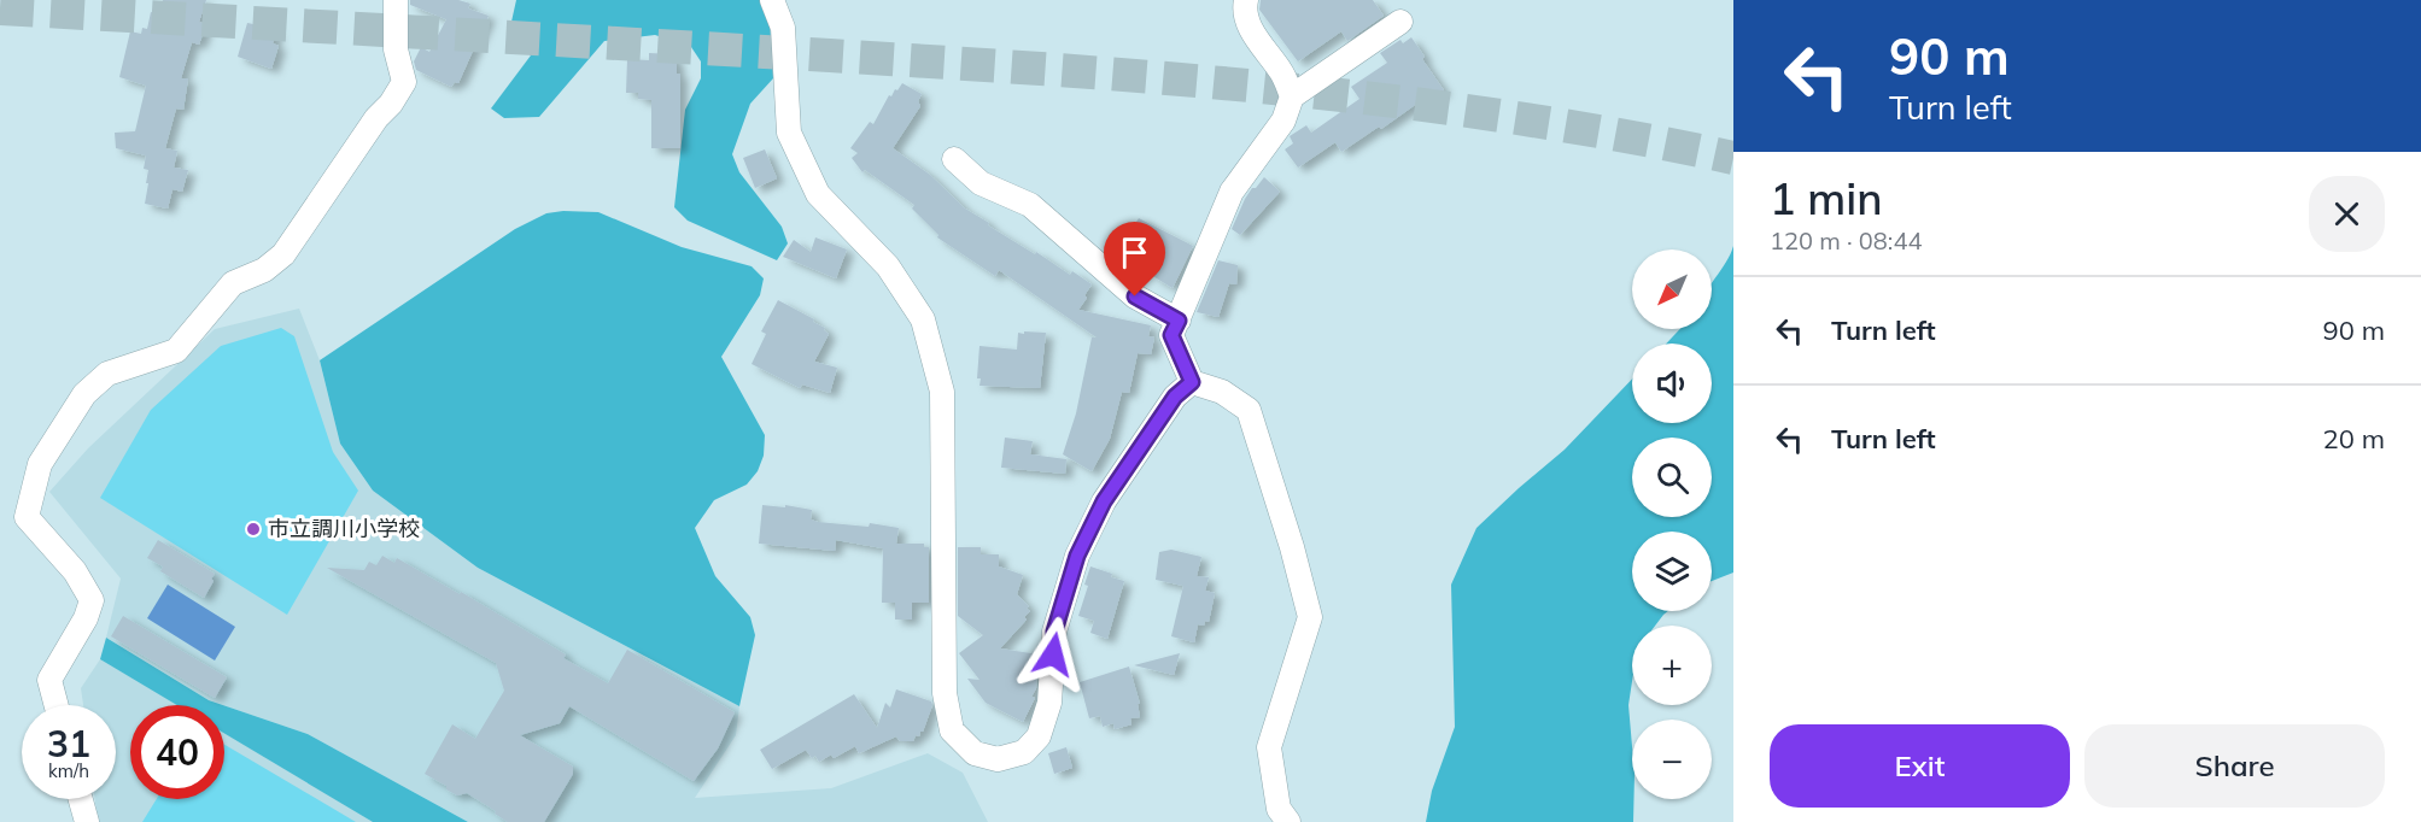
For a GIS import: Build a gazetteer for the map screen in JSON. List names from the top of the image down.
{
  "places": ["市立調川小学校"],
  "north": "bottom left",
  "page": {
    "turn": ["90 m", "Turn left"],
    "heading": ["1 min", "120 m · 08:44"],
    "map_buttons": ["+", "−"],
    "list": [
      {
        "name": "Turn left",
        "value": "90 m"
      },
      {
        "name": "Turn left",
        "value": "20 m"
      }
    ],
    "speed": "31 km/h",
    "limit": "40",
    "buttons": ["Exit", "Share"]
  }
}
